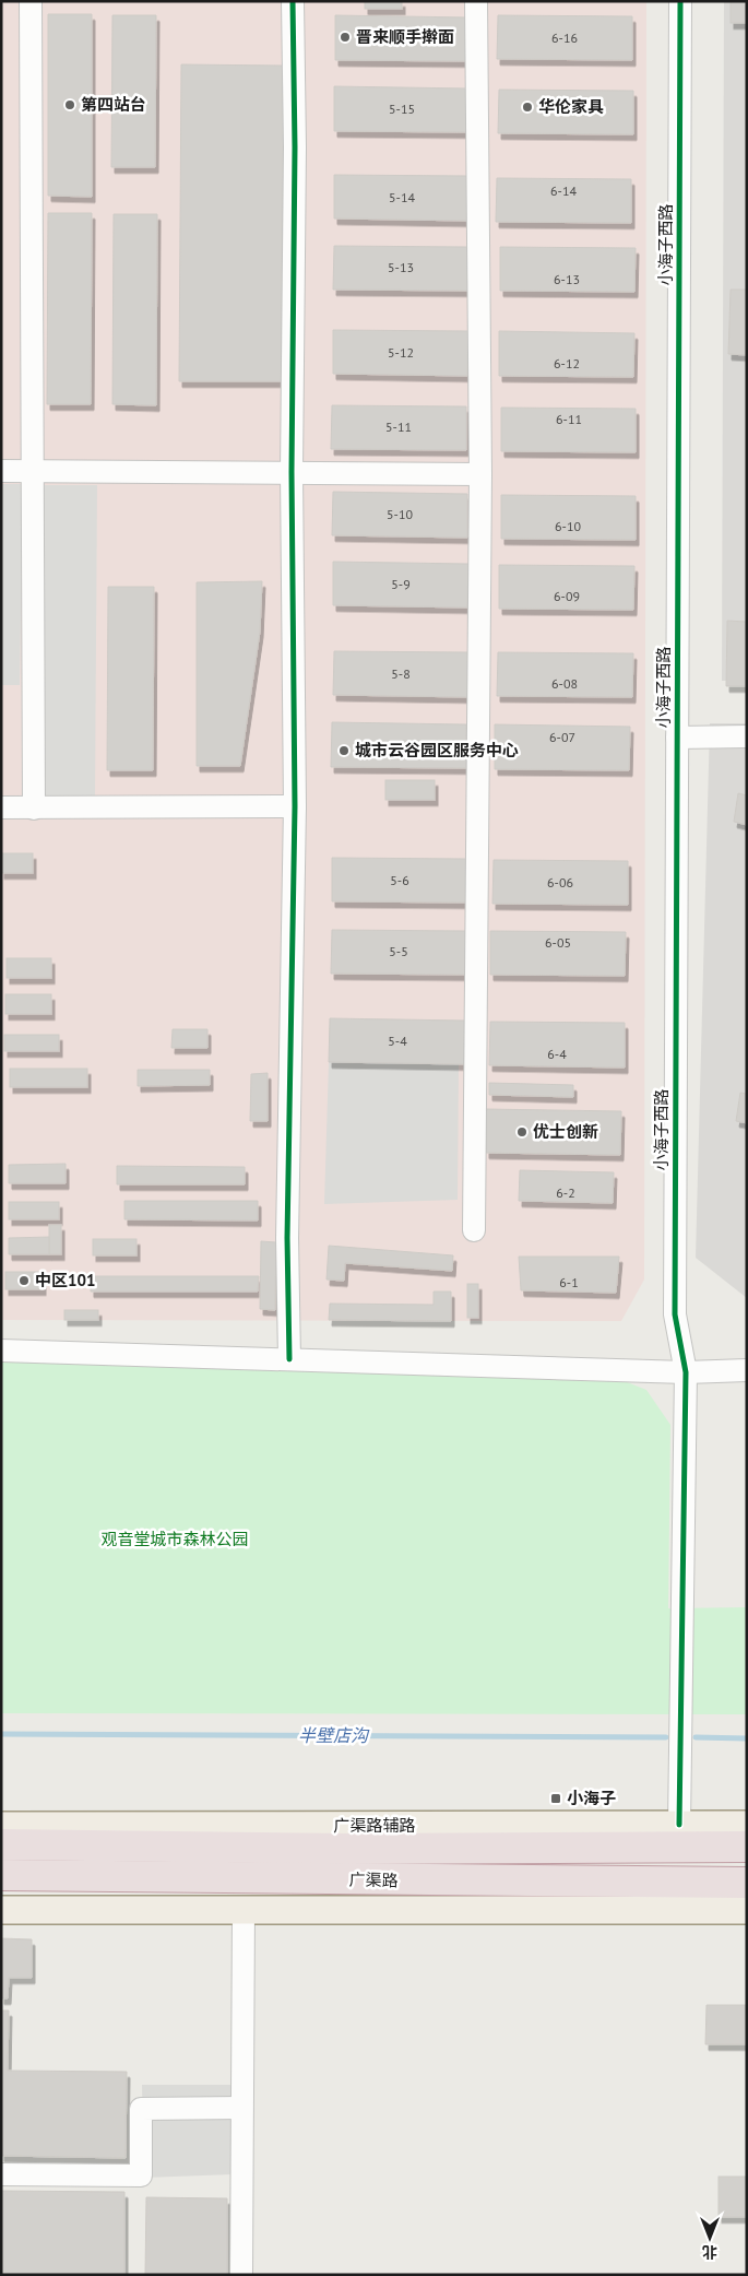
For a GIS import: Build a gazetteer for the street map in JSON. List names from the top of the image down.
{
  "streets": {
    "highway": ["广渠路"],
    "main road": ["广渠路辅路"],
    "street": ["小海子西路"]
  },
  "crossings": [
    ["小海子西路", "广渠路辅路"]
  ],
  "water": ["半壁店沟"],
  "parks": ["观音堂城市森林公园"],
  "places": {
    "other": [
      "晋来顺手擀面",
      "第四站台",
      "华伦家具",
      "城市云谷园区服务中心",
      "优士创新",
      "中区101"
    ],
    "transit": ["小海子"]
  },
  "house_numbers": [
    "6-16",
    "5-15",
    "6-14",
    "5-14",
    "5-13",
    "6-13",
    "5-12",
    "6-12",
    "6-11",
    "5-11",
    "5-10",
    "6-10",
    "5-9",
    "6-09",
    "5-8",
    "6-08",
    "6-07",
    "5-6",
    "6-06",
    "6-05",
    "5-5",
    "5-4",
    "6-4",
    "6-2",
    "6-1"
  ],
  "north": "bottom"
}
